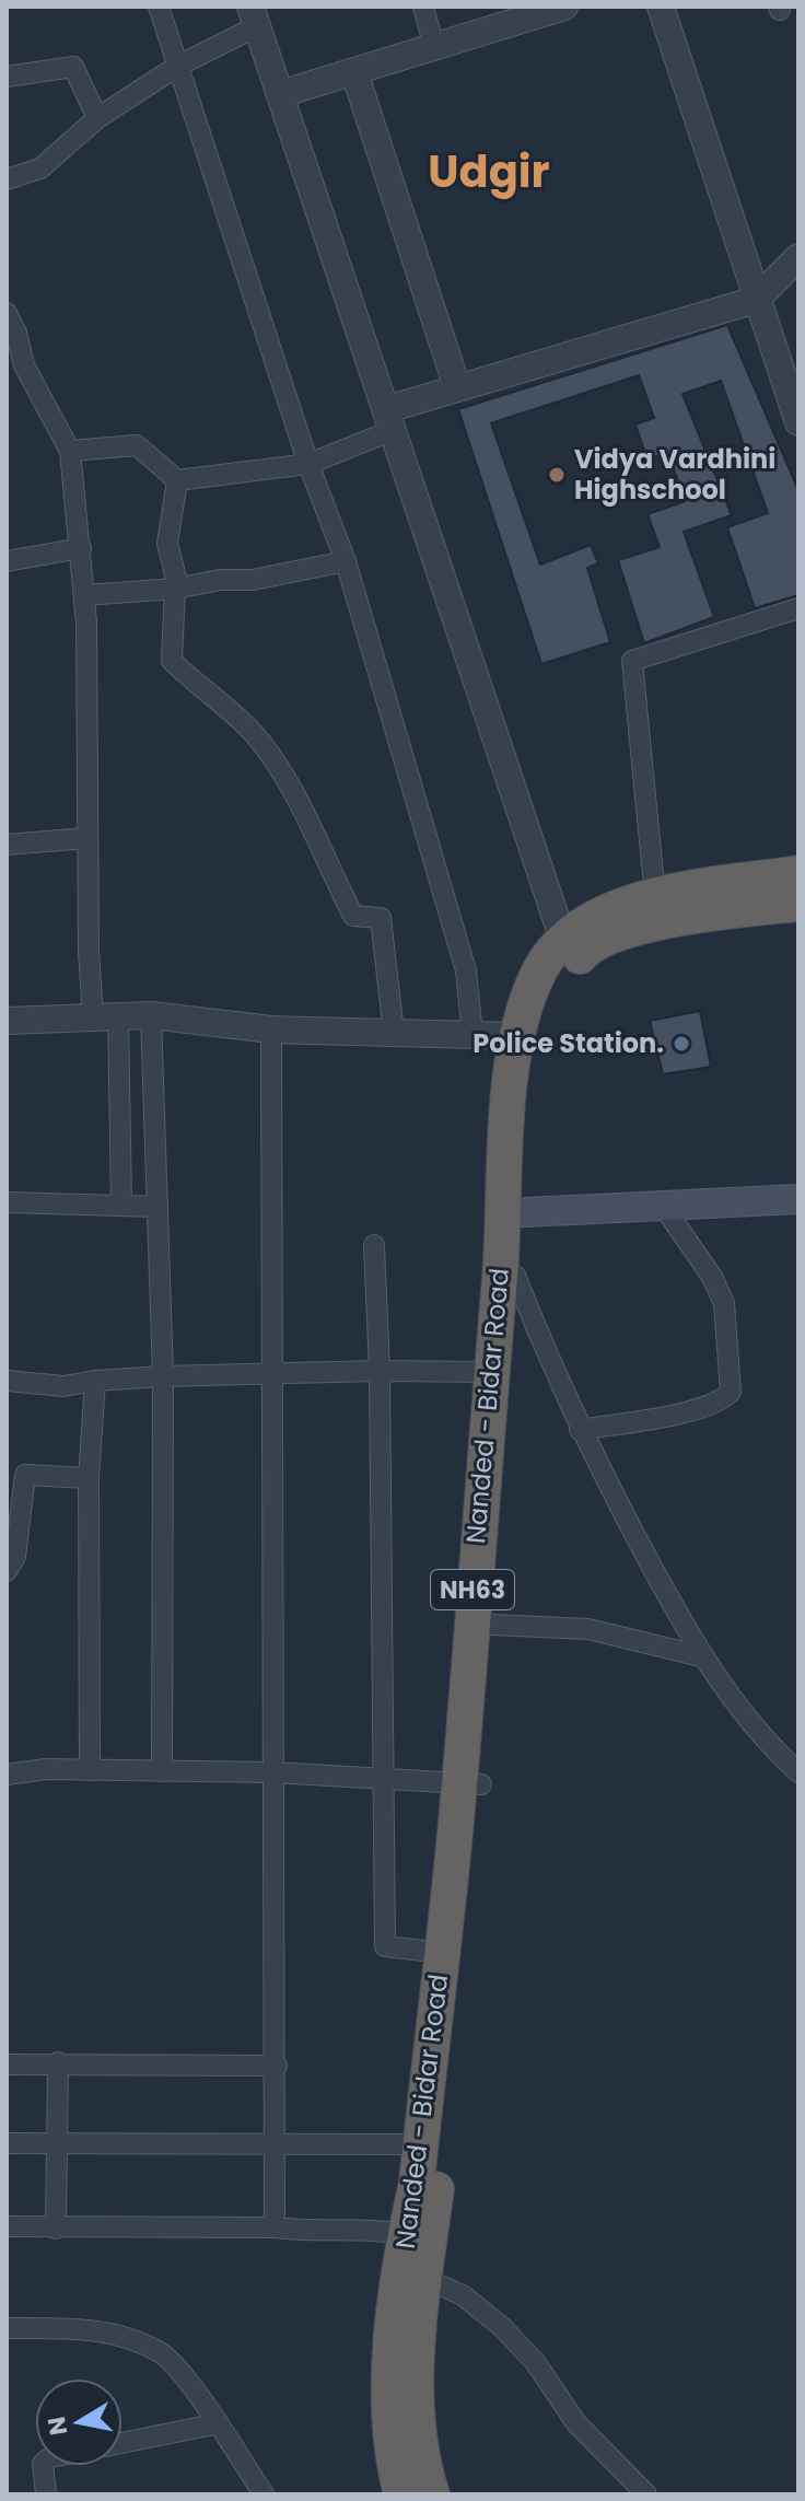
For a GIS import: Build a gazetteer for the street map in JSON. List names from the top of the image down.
{
  "streets": {
    "highway": ["Nanded - Bidar Road", "NH63"]
  },
  "districts": ["Udgir"],
  "places": ["Vidya Vardhini Highschool", "Police Station."],
  "north": "left"
}
